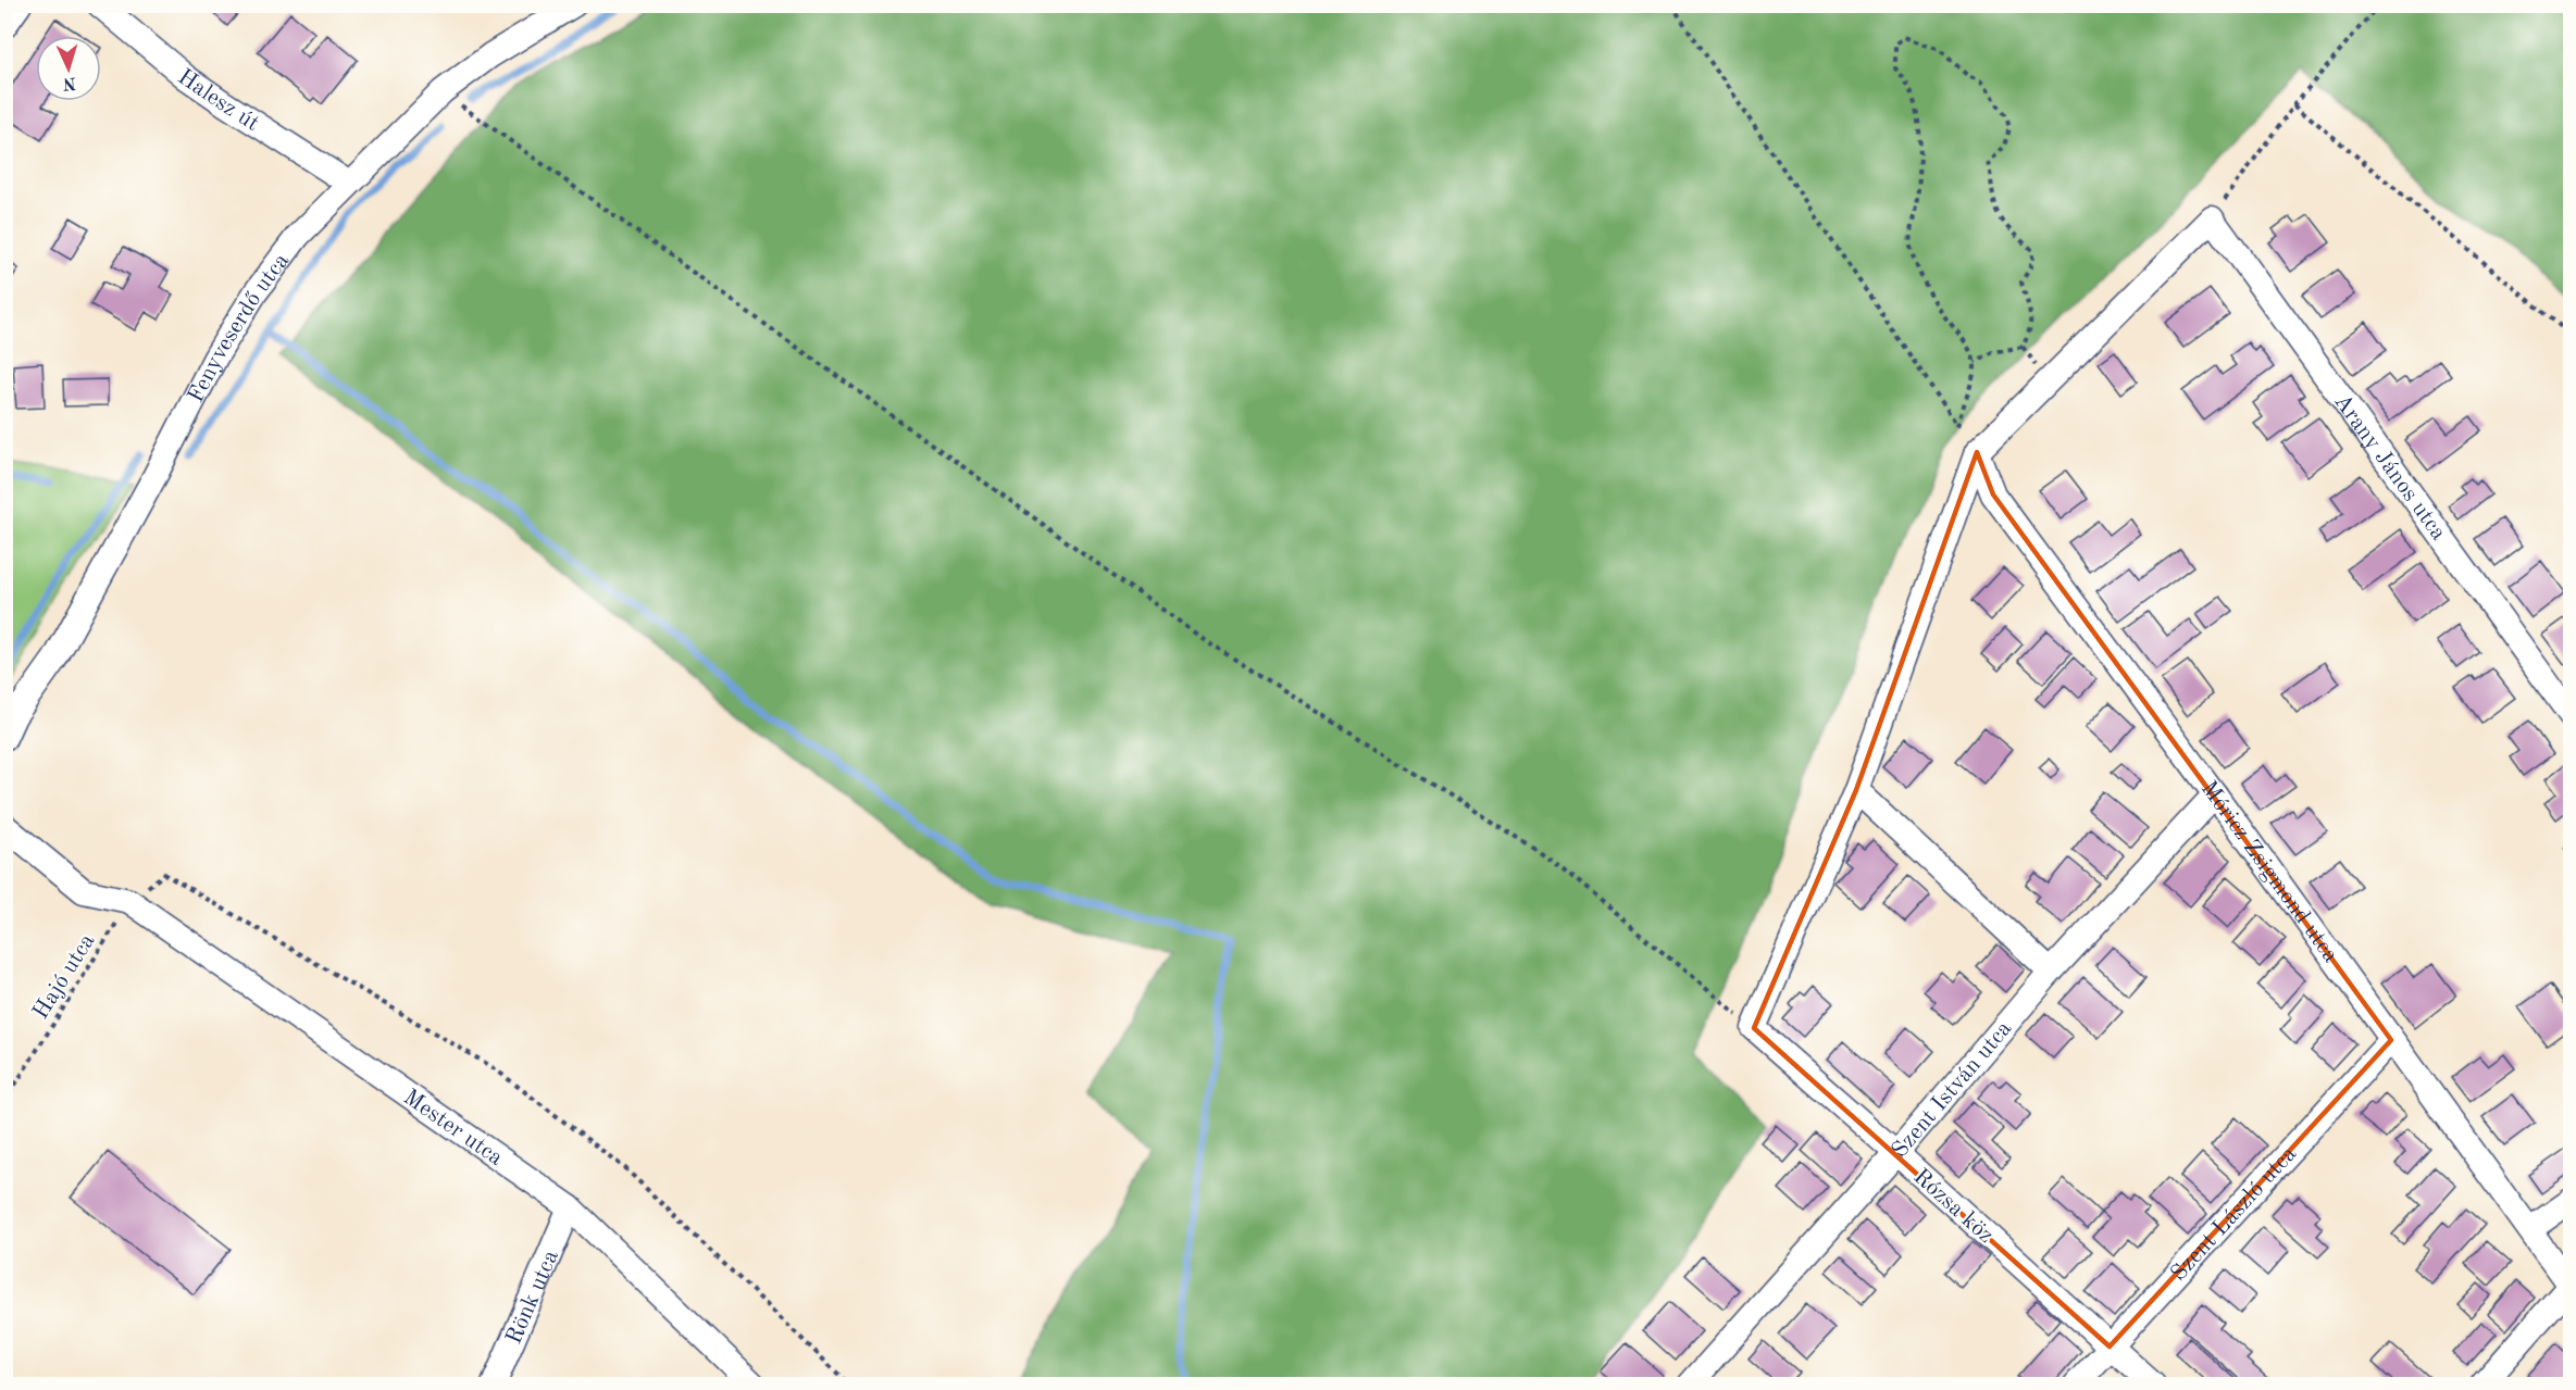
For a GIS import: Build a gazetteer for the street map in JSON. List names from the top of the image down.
{
  "streets": {
    "street": [
      "Halesz út",
      "Fenyveserdő utca",
      "Arany János utca",
      "Móricz Zsigmond utca",
      "Szent István utca",
      "Mester utca",
      "Rózsa köz",
      "Szent László utca",
      "Rönk utca"
    ],
    "path": ["Hajó utca"]
  },
  "crossings": [
    ["Halesz út", "Fenyveserdő utca"],
    ["Móricz Zsigmond utca", "Szent István utca"],
    ["Móricz Zsigmond utca", "Szent László utca"],
    ["Hajó utca", "Mester utca"],
    ["Szent István utca", "Rózsa köz"],
    ["Mester utca", "Rönk utca"],
    ["Rózsa köz", "Szent László utca"]
  ],
  "north": "bottom"
}
